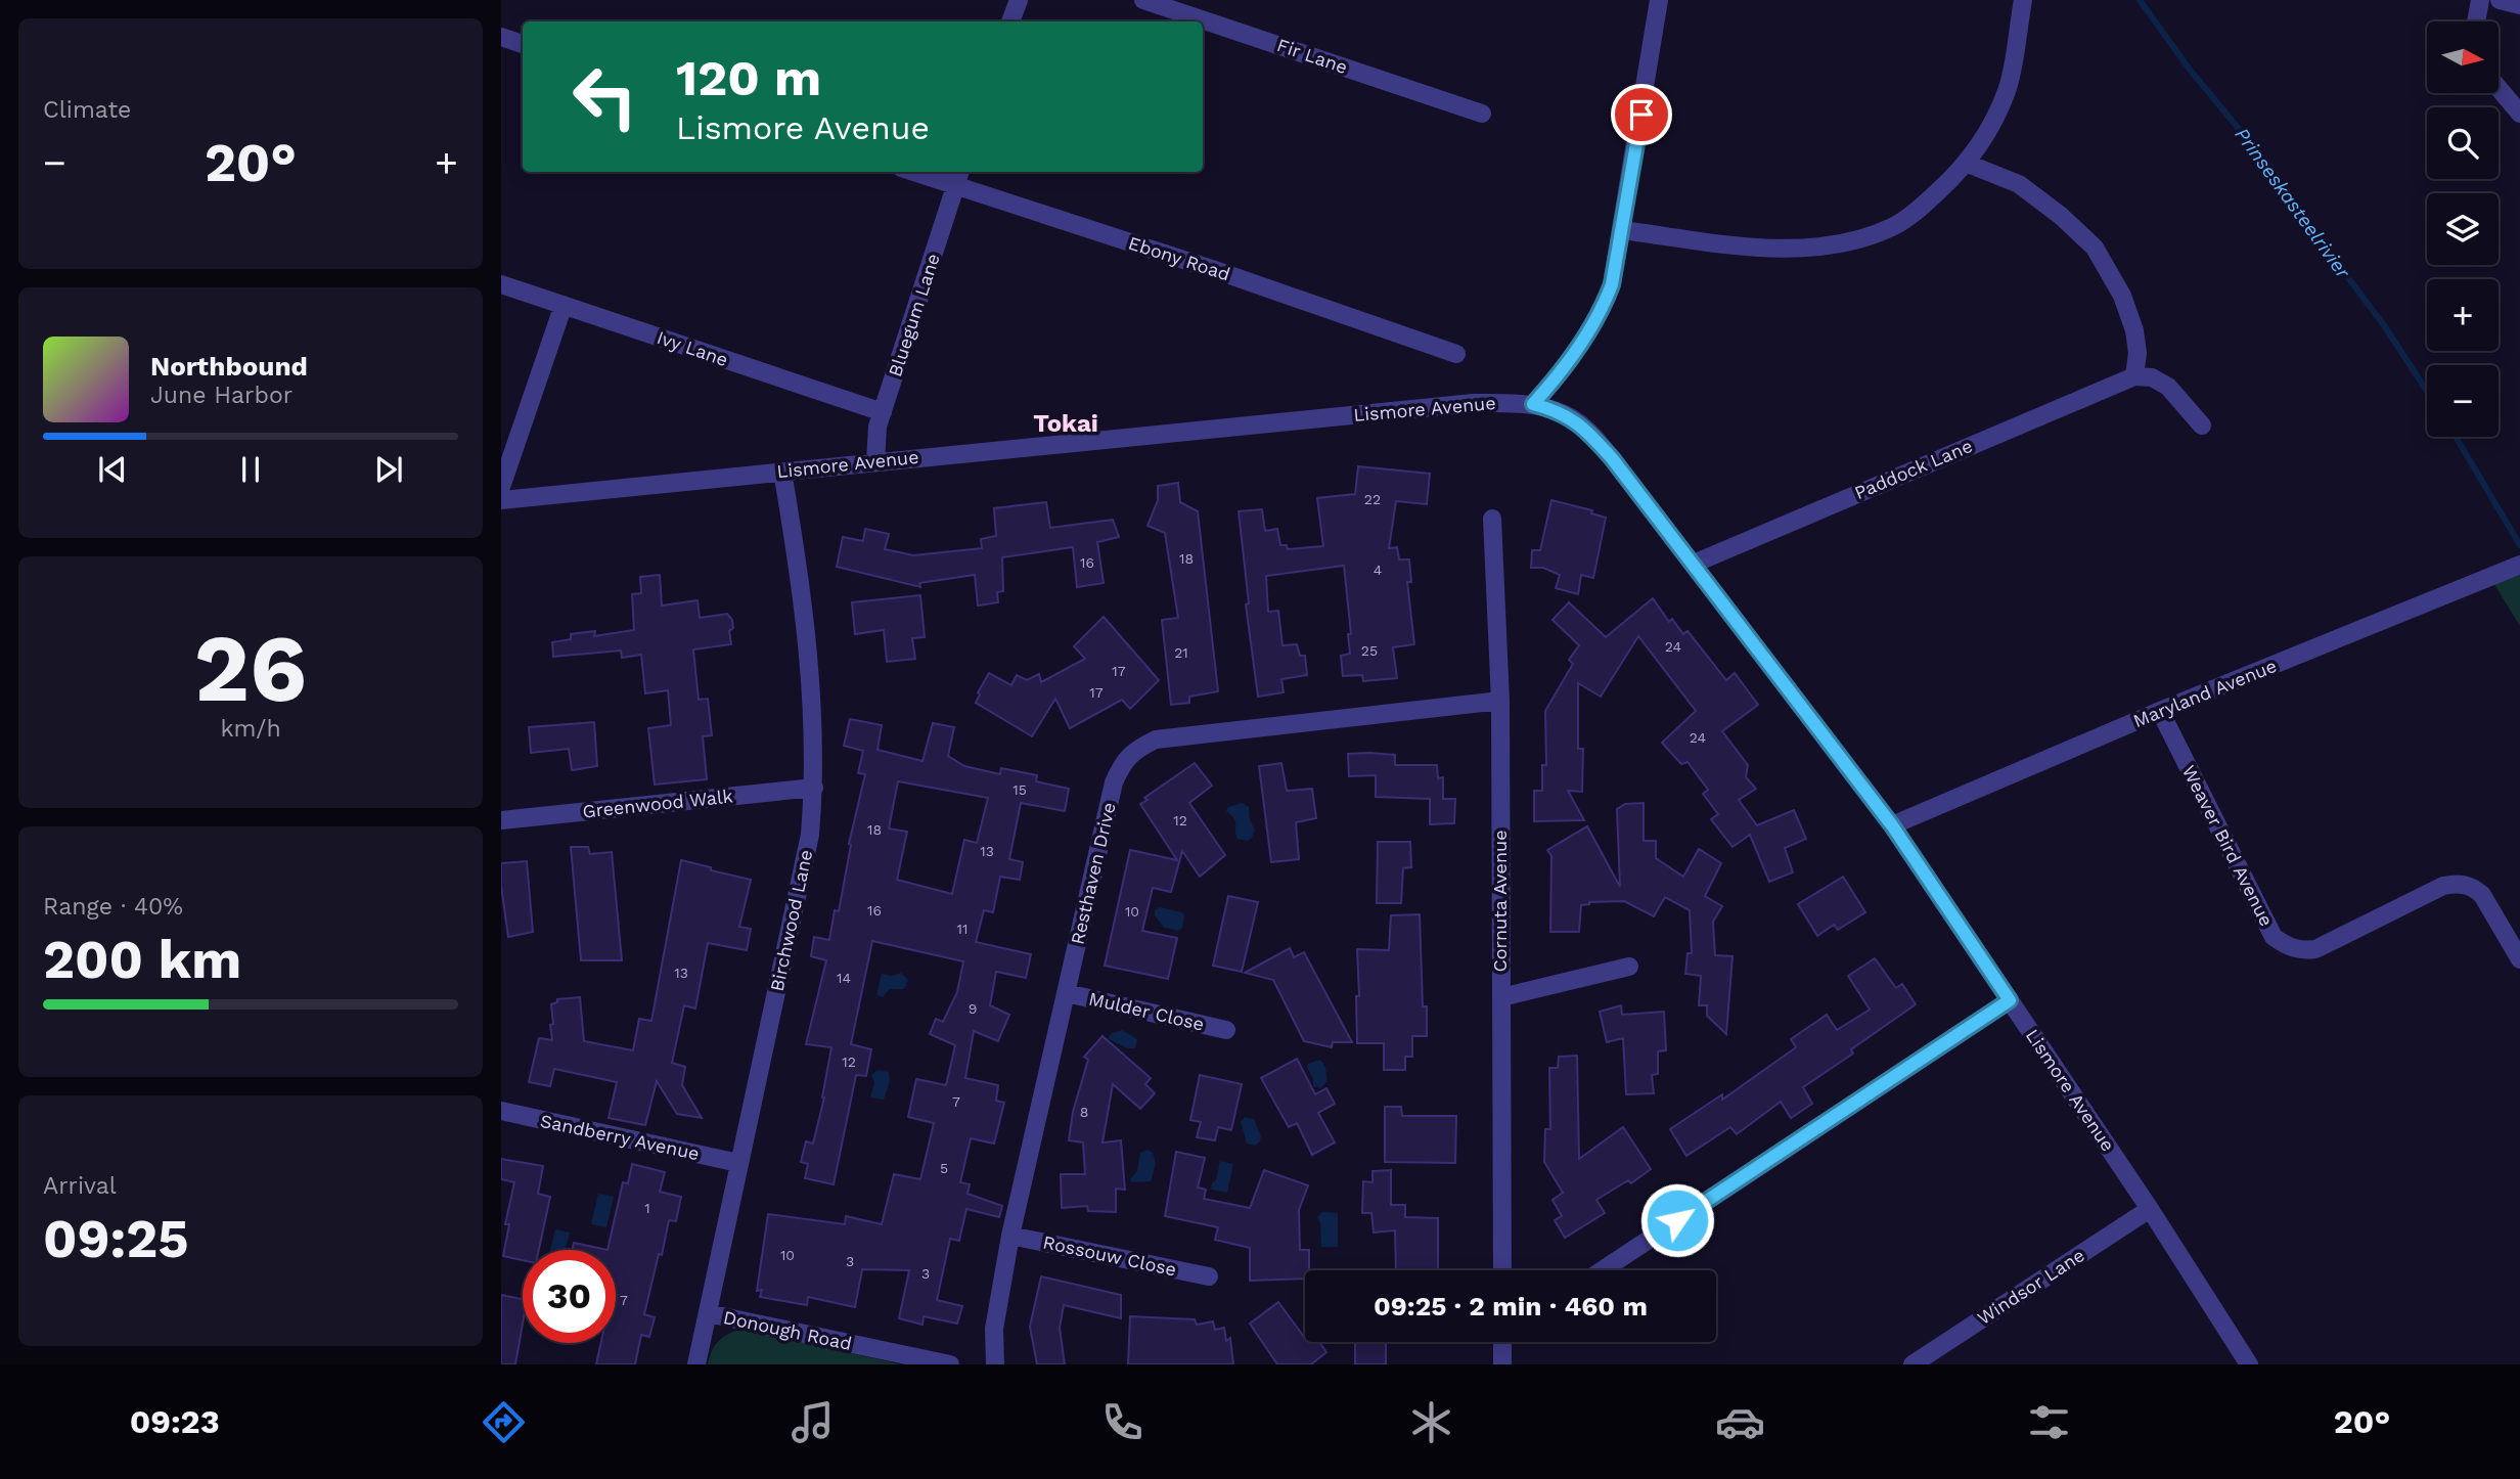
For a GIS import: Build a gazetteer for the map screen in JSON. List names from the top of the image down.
{
  "streets": {
    "street": [
      "Fir Lane",
      "Ebony Road",
      "Bluegum Lane",
      "Ivy Lane",
      "Lismore Avenue",
      "Paddock Lane",
      "Maryland Avenue",
      "Greenwood Walk",
      "Weaver Bird Avenue",
      "Resthaven Drive",
      "Cornuta Avenue",
      "Birchwood Lane",
      "Mulder Close",
      "Sandberry Avenue",
      "Rossouw Close",
      "Windsor Lane",
      "Donough Road"
    ]
  },
  "crossings": [
    ["Ebony Road", "Bluegum Lane"],
    ["Bluegum Lane", "Ivy Lane"],
    ["Bluegum Lane", "Lismore Avenue"],
    ["Lismore Avenue", "Paddock Lane"],
    ["Lismore Avenue", "Maryland Avenue"],
    ["Lismore Avenue", "Birchwood Lane"],
    ["Lismore Avenue", "Windsor Lane"],
    ["Maryland Avenue", "Weaver Bird Avenue"],
    ["Greenwood Walk", "Birchwood Lane"],
    ["Resthaven Drive", "Cornuta Avenue"],
    ["Resthaven Drive", "Mulder Close"],
    ["Resthaven Drive", "Rossouw Close"],
    ["Birchwood Lane", "Sandberry Avenue"],
    ["Birchwood Lane", "Donough Road"]
  ],
  "districts": ["Tokai"],
  "water": ["Prinseskasteelrivier"],
  "house_numbers": [
    "22",
    "18",
    "16",
    "4",
    "24",
    "25",
    "21",
    "17",
    "17",
    "24",
    "15",
    "12",
    "18",
    "13",
    "16",
    "10",
    "11",
    "13",
    "14",
    "9",
    "12",
    "7",
    "8",
    "5",
    "1",
    "10",
    "3",
    "3",
    "7"
  ],
  "north": "right",
  "page": {
    "tile": [
      "Climate",
      ["26", "km/h"],
      ["Range · 40%", "200 km"],
      ["Arrival", "09:25"]
    ],
    "map_buttons": ["+", "−"],
    "turn": ["120 m", "Lismore Avenue"],
    "heat": ["−", "20°", "+"],
    "song": ["Northbound", "June Harbor"],
    "limit": "30",
    "trip": "09:25 · 2 min · 460 m",
    "tabs": ["09:23", "20°"]
  }
}
